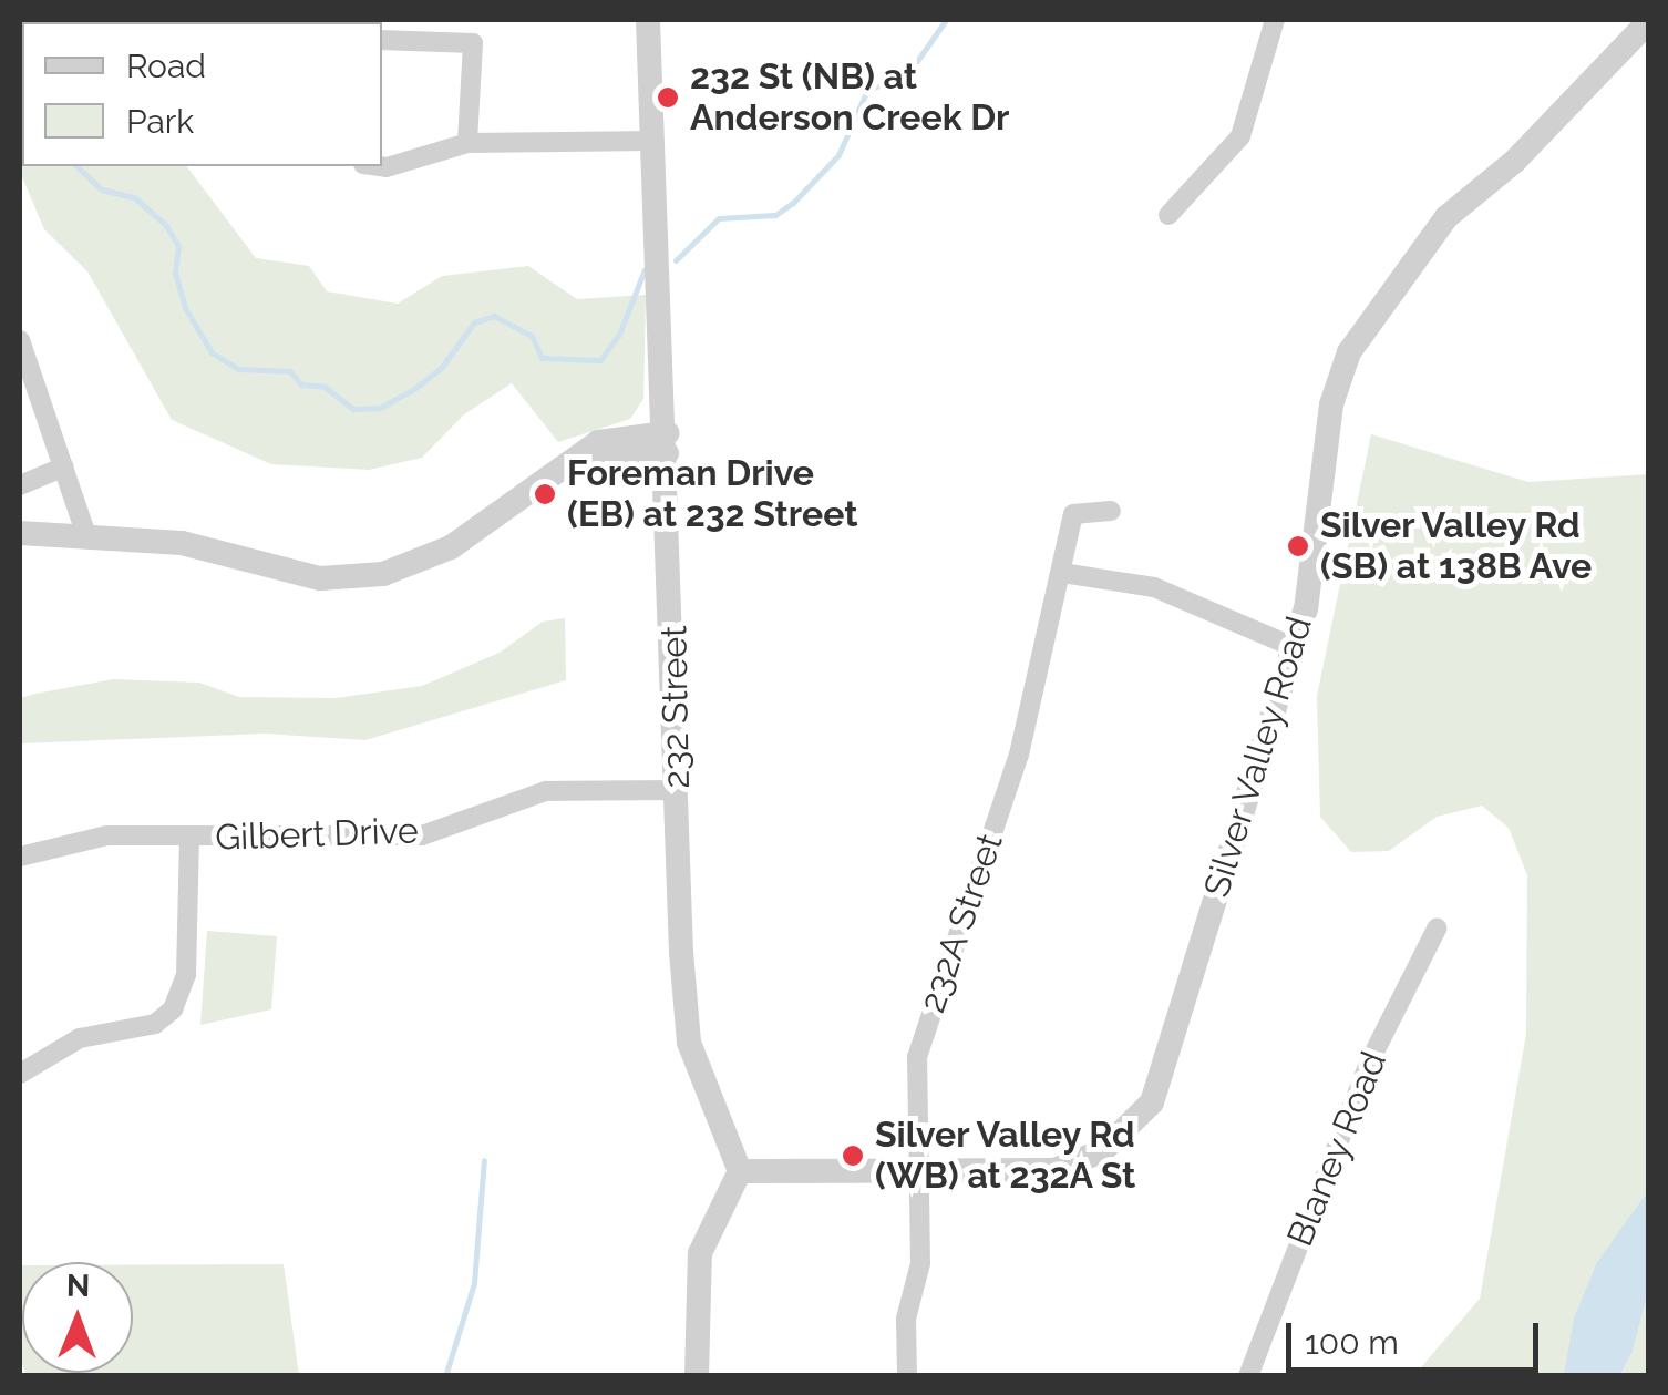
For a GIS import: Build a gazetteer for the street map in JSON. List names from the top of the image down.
{
  "streets": {
    "street": [
      "232 Street",
      "Silver Valley Road",
      "Gilbert Drive",
      "232A Street",
      "Blaney Road"
    ]
  },
  "crossings": [
    ["232 Street", "Silver Valley Road"],
    ["232 Street", "Gilbert Drive"],
    ["Silver Valley Road", "232A Street"]
  ],
  "places": [
    "232 St (NB) at Anderson Creek Dr",
    "Foreman Drive (EB) at 232 Street",
    "Silver Valley Rd (SB) at 138B Ave",
    "Silver Valley Rd (WB) at 232A St"
  ],
  "legend": ["Road", "Park"],
  "scale_bar": "100 m",
  "north": "top"
}
